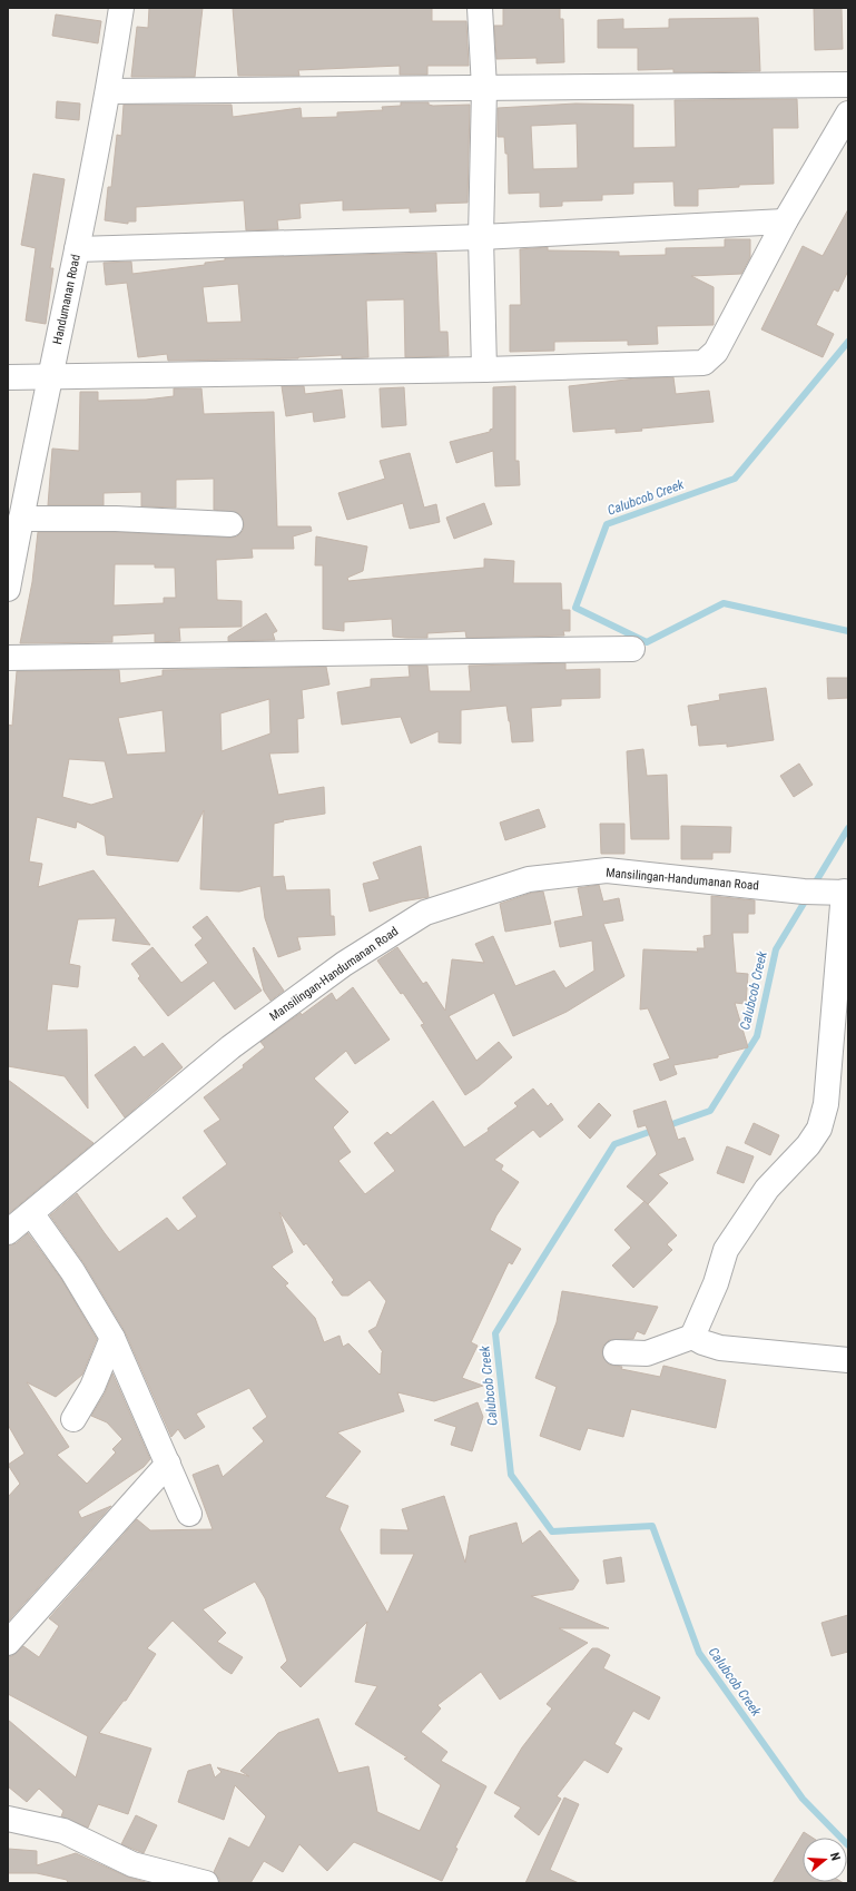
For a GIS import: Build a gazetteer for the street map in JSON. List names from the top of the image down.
{
  "streets": {
    "street": ["Handumanan Road", "Mansilingan-Handumanan Road"]
  },
  "water": ["Calubcob Creek"],
  "north": "right"
}
